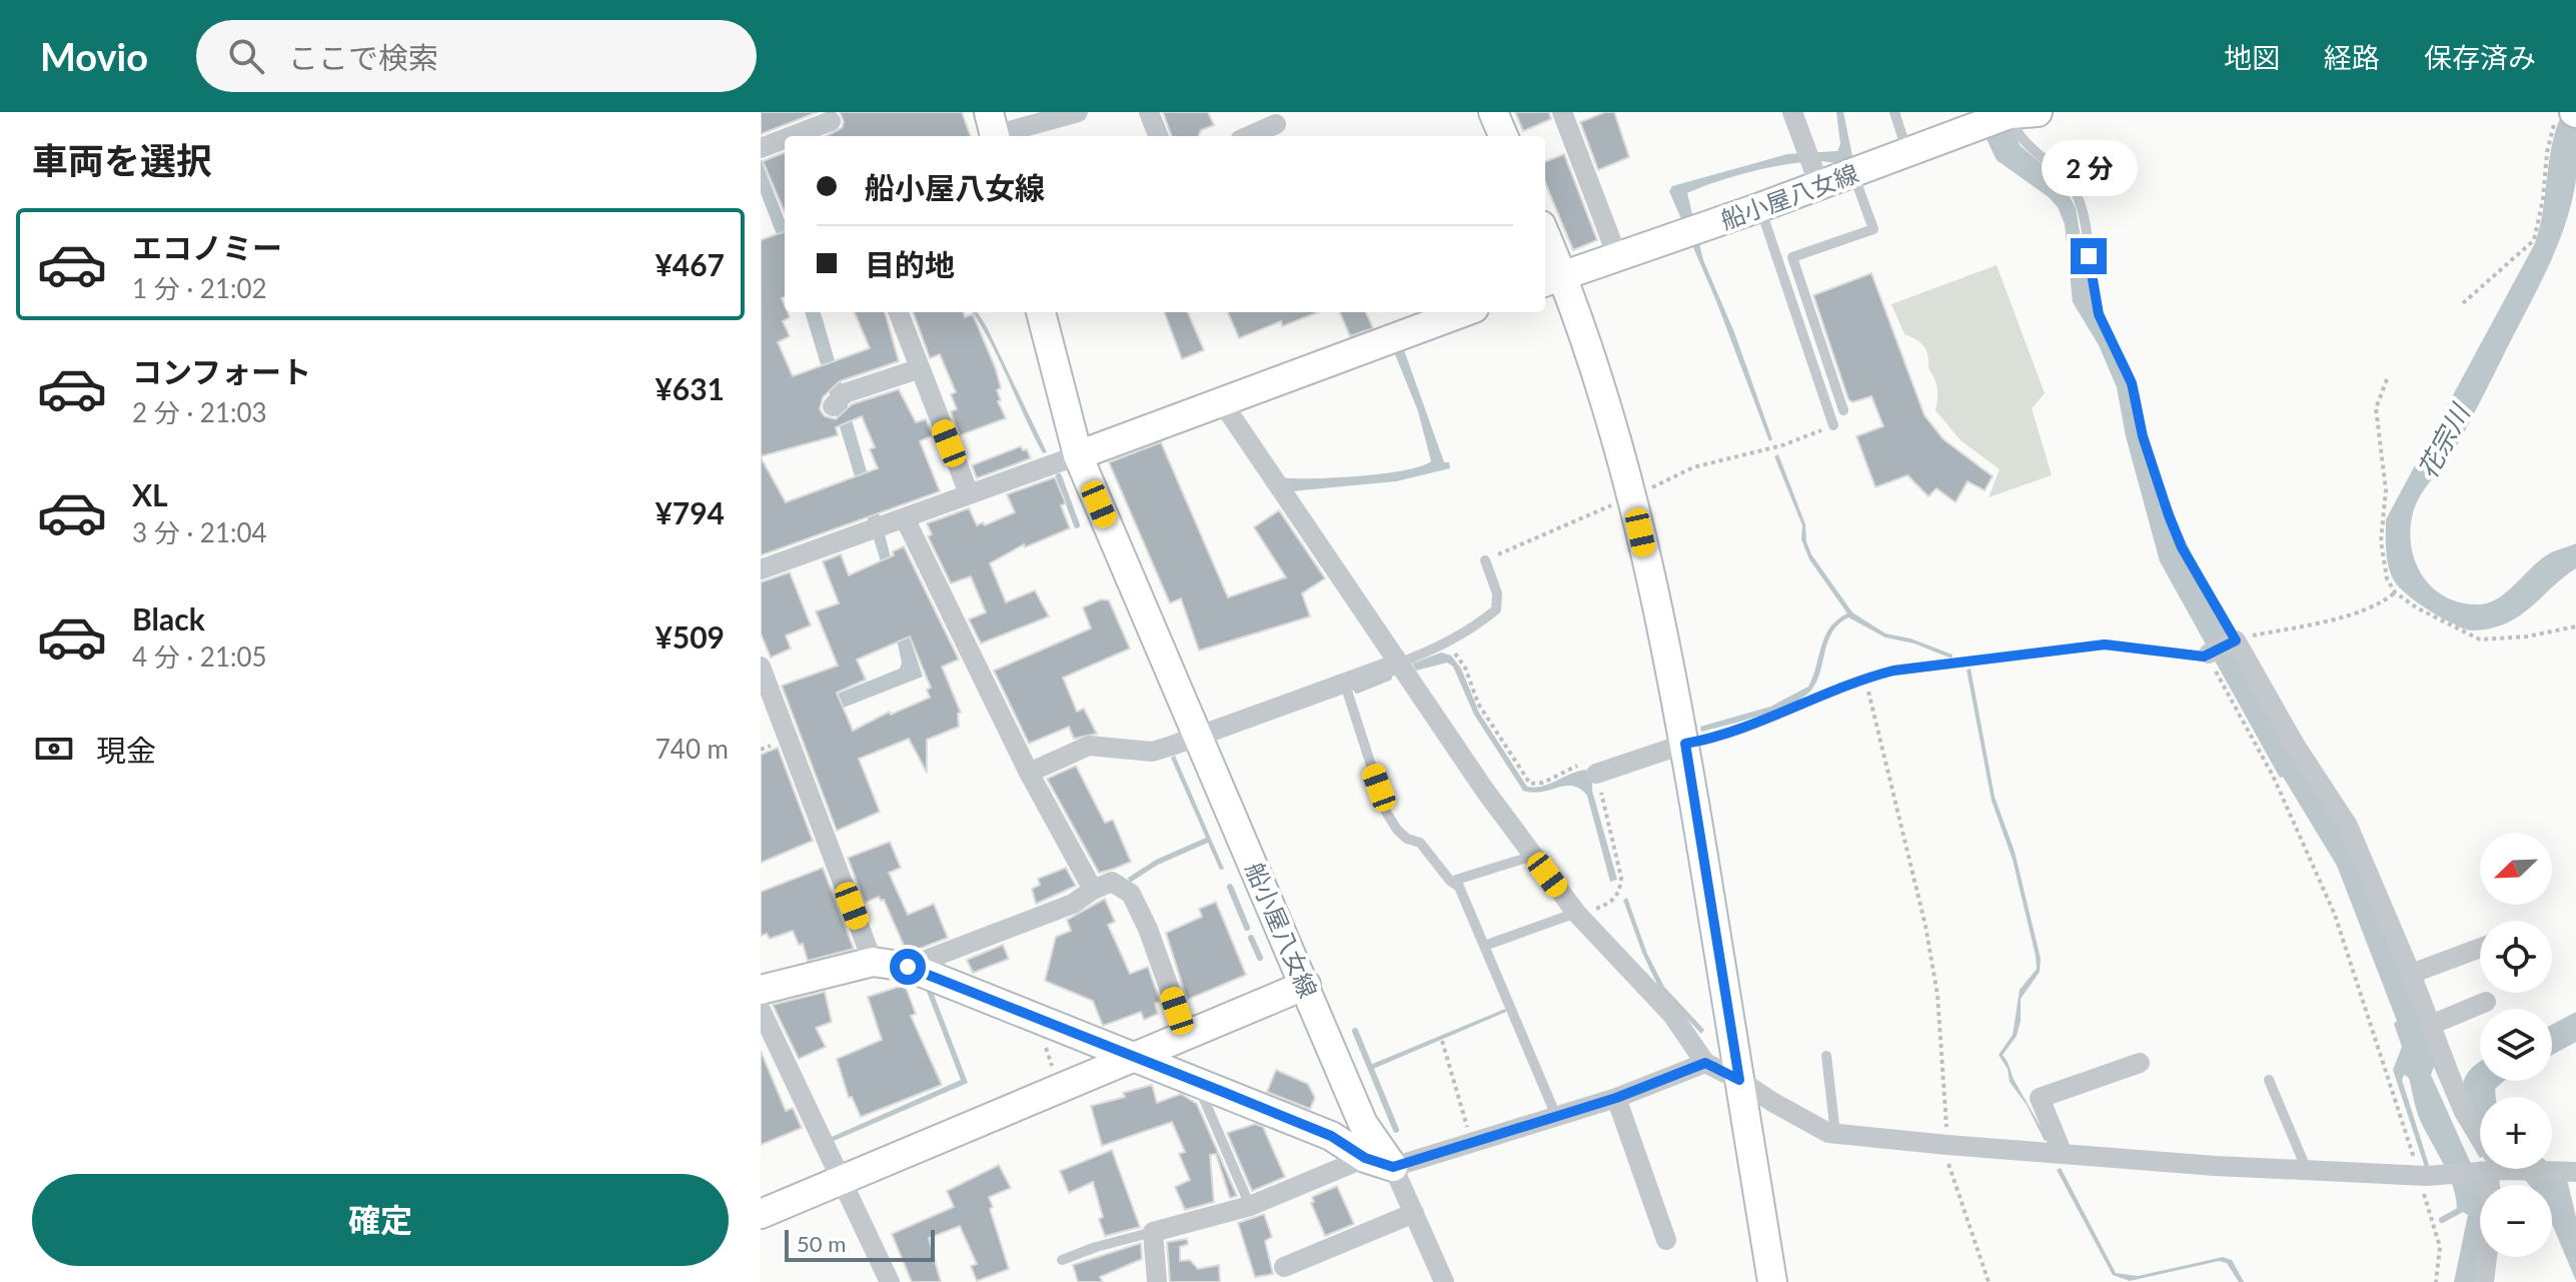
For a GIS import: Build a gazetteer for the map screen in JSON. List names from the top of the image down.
{
  "streets": {
    "main road": ["船小屋八女線"]
  },
  "water": ["花宗川"],
  "scale_bar": "50 m",
  "north": "bottom left",
  "page": {
    "header": "Movio",
    "search": "ここで検索",
    "nav": ["地図", "経路", "保存済み"],
    "heading": "車両を選択",
    "banner": ["船小屋八女線", "目的地"],
    "bubble": "2 分",
    "list": [
      {
        "name": "エコノミー",
        "note": "1 分 · 21:02",
        "value": "¥467"
      },
      {
        "name": "コンフォート",
        "note": "2 分 · 21:03",
        "value": "¥631"
      },
      {
        "name": "XL",
        "note": "3 分 · 21:04",
        "value": "¥794"
      },
      {
        "name": "Black",
        "note": "4 分 · 21:05",
        "value": "¥509"
      }
    ],
    "pay": ["現金", "740 m"],
    "map_buttons": ["+", "−"],
    "buttons": "確定",
    "scale": "50 m"
  }
}
